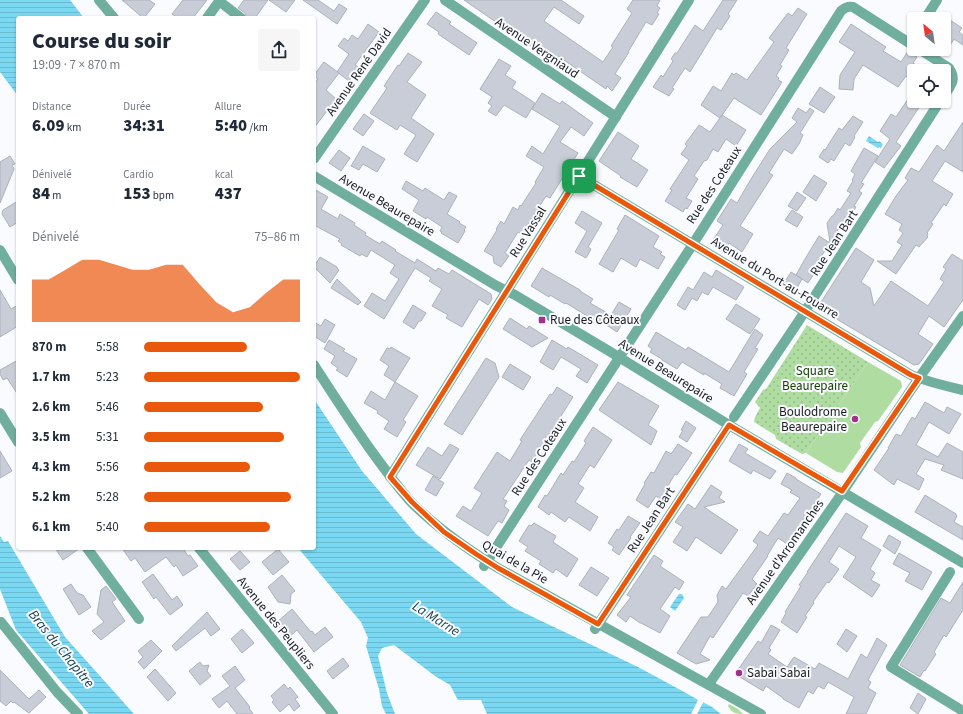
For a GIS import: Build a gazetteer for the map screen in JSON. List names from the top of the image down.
{
  "streets": {
    "street": [
      "Avenue Vergniaud",
      "Avenue René David",
      "Rue des Coteaux",
      "Avenue Beaurepaire",
      "Rue Vassal",
      "Rue Jean Bart",
      "Avenue du Port-au-Fouarre",
      "Avenue d'Arromanches",
      "Quai de la Pie",
      "Avenue des Peupliers"
    ]
  },
  "crossings": [
    ["Avenue Vergniaud", "Rue Vassal"],
    ["Rue des Coteaux", "Avenue Beaurepaire"],
    ["Rue des Coteaux", "Avenue du Port-au-Fouarre"],
    ["Rue des Coteaux", "Quai de la Pie"],
    ["Avenue Beaurepaire", "Rue Vassal"],
    ["Avenue Beaurepaire", "Rue Jean Bart"],
    ["Avenue Beaurepaire", "Avenue d'Arromanches"],
    ["Rue Vassal", "Avenue du Port-au-Fouarre"],
    ["Rue Vassal", "Quai de la Pie"],
    ["Rue Jean Bart", "Avenue du Port-au-Fouarre"],
    ["Rue Jean Bart", "Quai de la Pie"],
    ["Avenue du Port-au-Fouarre", "Avenue d'Arromanches"],
    ["Avenue d'Arromanches", "Quai de la Pie"]
  ],
  "water": ["La Marne", "Bras du Chapitre"],
  "parks": ["Square Beaurepaire"],
  "places": {
    "transit": ["Rue des Côteaux"],
    "other": ["Boulodrome Beaurepaire", "Sabai Sabai"]
  },
  "north": "top left",
  "page": {
    "heading": ["Course du soir", "19:09 · 7 × 870 m"],
    "stats": [
      ["Distance", "6.09 km"],
      ["Durée", "34:31"],
      ["Allure", "5:40 /km"],
      ["Dénivelé", "84 m"],
      ["Cardio", "153 bpm"],
      ["kcal", "437"]
    ],
    "chart": ["Dénivelé", "75–86 m"],
    "list": [
      {
        "name": "870 m",
        "note": "5:58"
      },
      {
        "name": "1.7 km",
        "note": "5:23"
      },
      {
        "name": "2.6 km",
        "note": "5:46"
      },
      {
        "name": "3.5 km",
        "note": "5:31"
      },
      {
        "name": "4.3 km",
        "note": "5:56"
      },
      {
        "name": "5.2 km",
        "note": "5:28"
      },
      {
        "name": "6.1 km",
        "note": "5:40"
      }
    ]
  }
}
